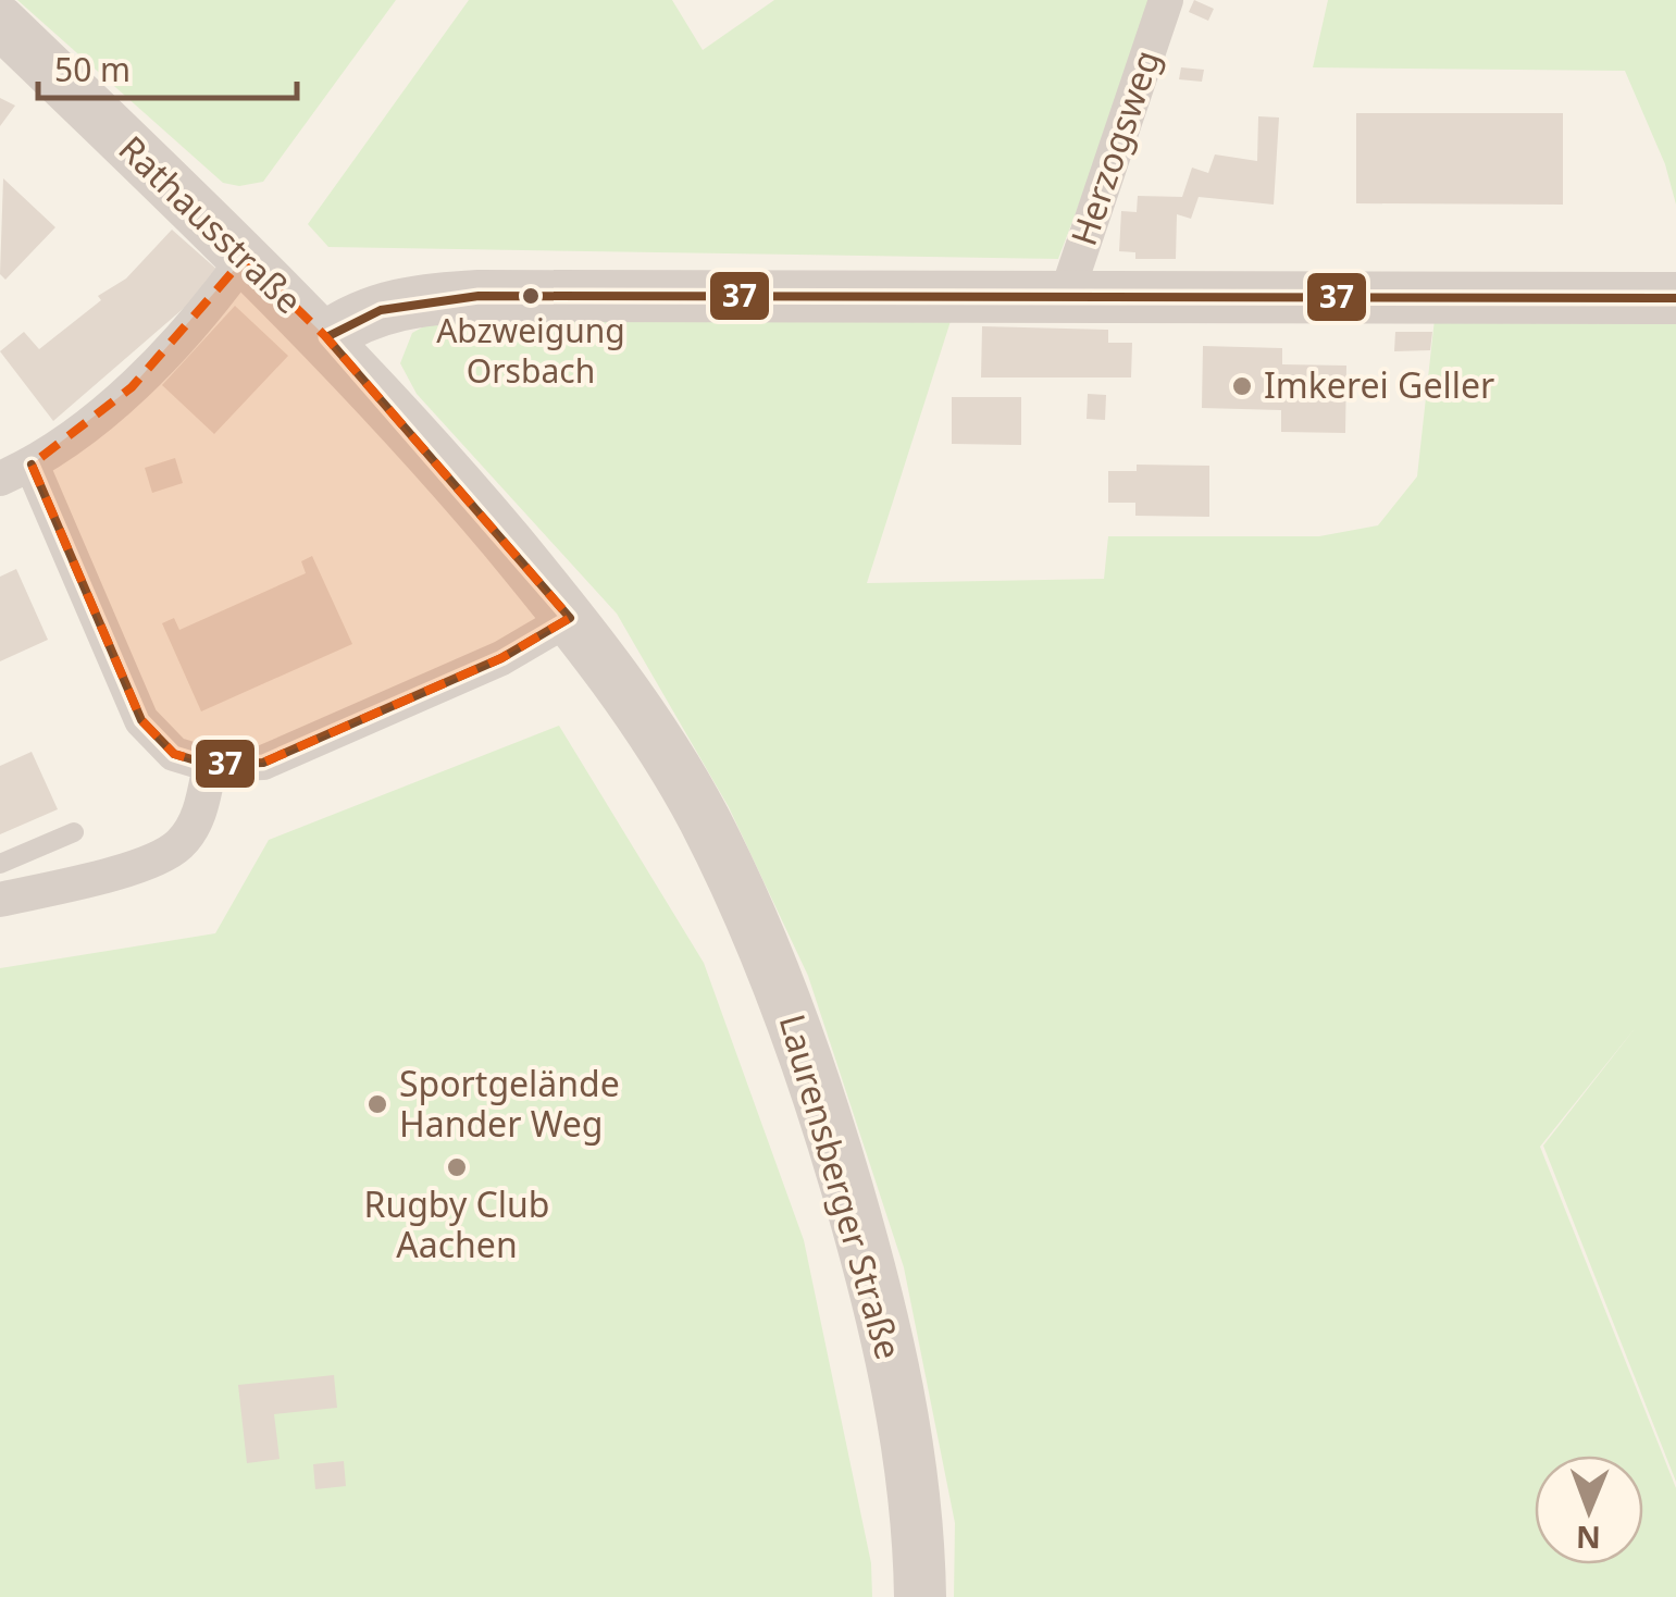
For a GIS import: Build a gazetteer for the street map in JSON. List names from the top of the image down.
{
  "streets": {
    "street": ["Herzogsweg", "Rathausstraße", "Laurensberger Straße"]
  },
  "crossings": [
    ["Rathausstraße", "Laurensberger Straße"]
  ],
  "places": [
    "Abzweigung Orsbach",
    "Imkerei Geller",
    "Sportgelände Hander Weg",
    "Rugby Club Aachen"
  ],
  "lines": ["transit line 37"],
  "scale_bar": "50 m",
  "north": "bottom"
}
